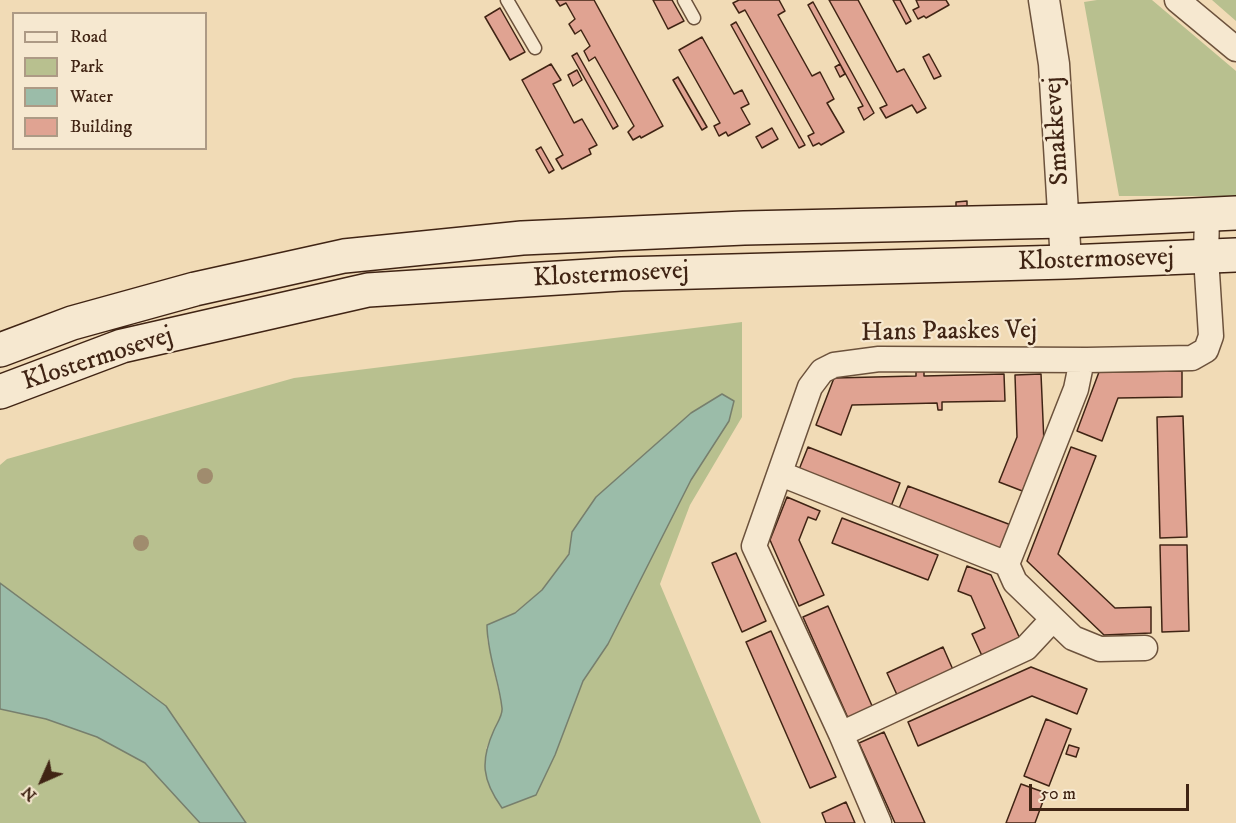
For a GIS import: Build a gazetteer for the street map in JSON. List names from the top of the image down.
{
  "streets": {
    "main road": ["Klostermosevej"],
    "street": ["Smakkevej", "Hans Paaskes Vej"]
  },
  "crossings": [
    ["Smakkevej", "Klostermosevej"],
    ["Klostermosevej", "Hans Paaskes Vej"]
  ],
  "legend": [
    "Road",
    "Park",
    "Water",
    "Building"
  ],
  "scale_bar": "50 m",
  "north": "bottom left"
}
